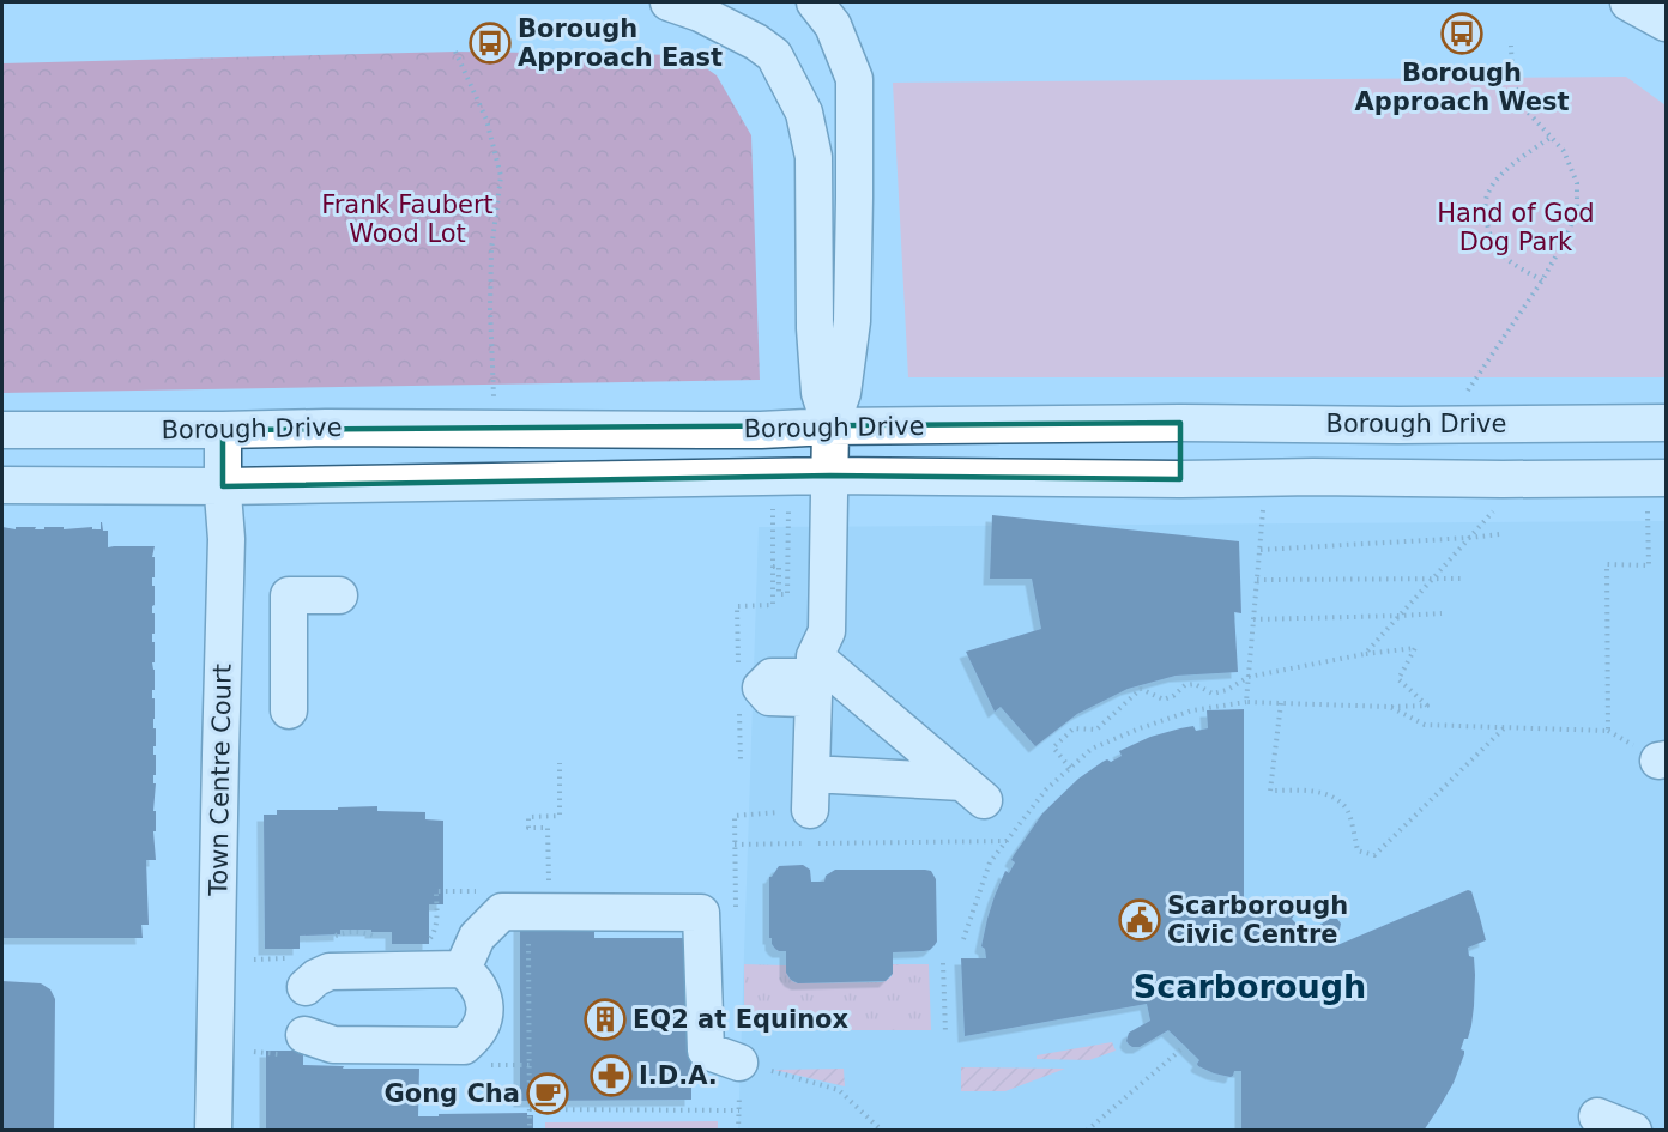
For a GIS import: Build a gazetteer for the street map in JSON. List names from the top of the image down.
{
  "streets": {
    "street": ["Borough Drive", "Town Centre Court"]
  },
  "crossings": [
    ["Borough Drive", "Town Centre Court"]
  ],
  "districts": ["Scarborough"],
  "parks": ["Frank Faubert Wood Lot", "Hand of God Dog Park"],
  "places": {
    "bus stop": ["Borough Approach West", "Borough Approach East"],
    "public building": ["Scarborough Civic Centre"],
    "building": ["EQ2 at Equinox"],
    "pharmacy": ["I.D.A."],
    "cafe": ["Gong Cha"]
  }
}
